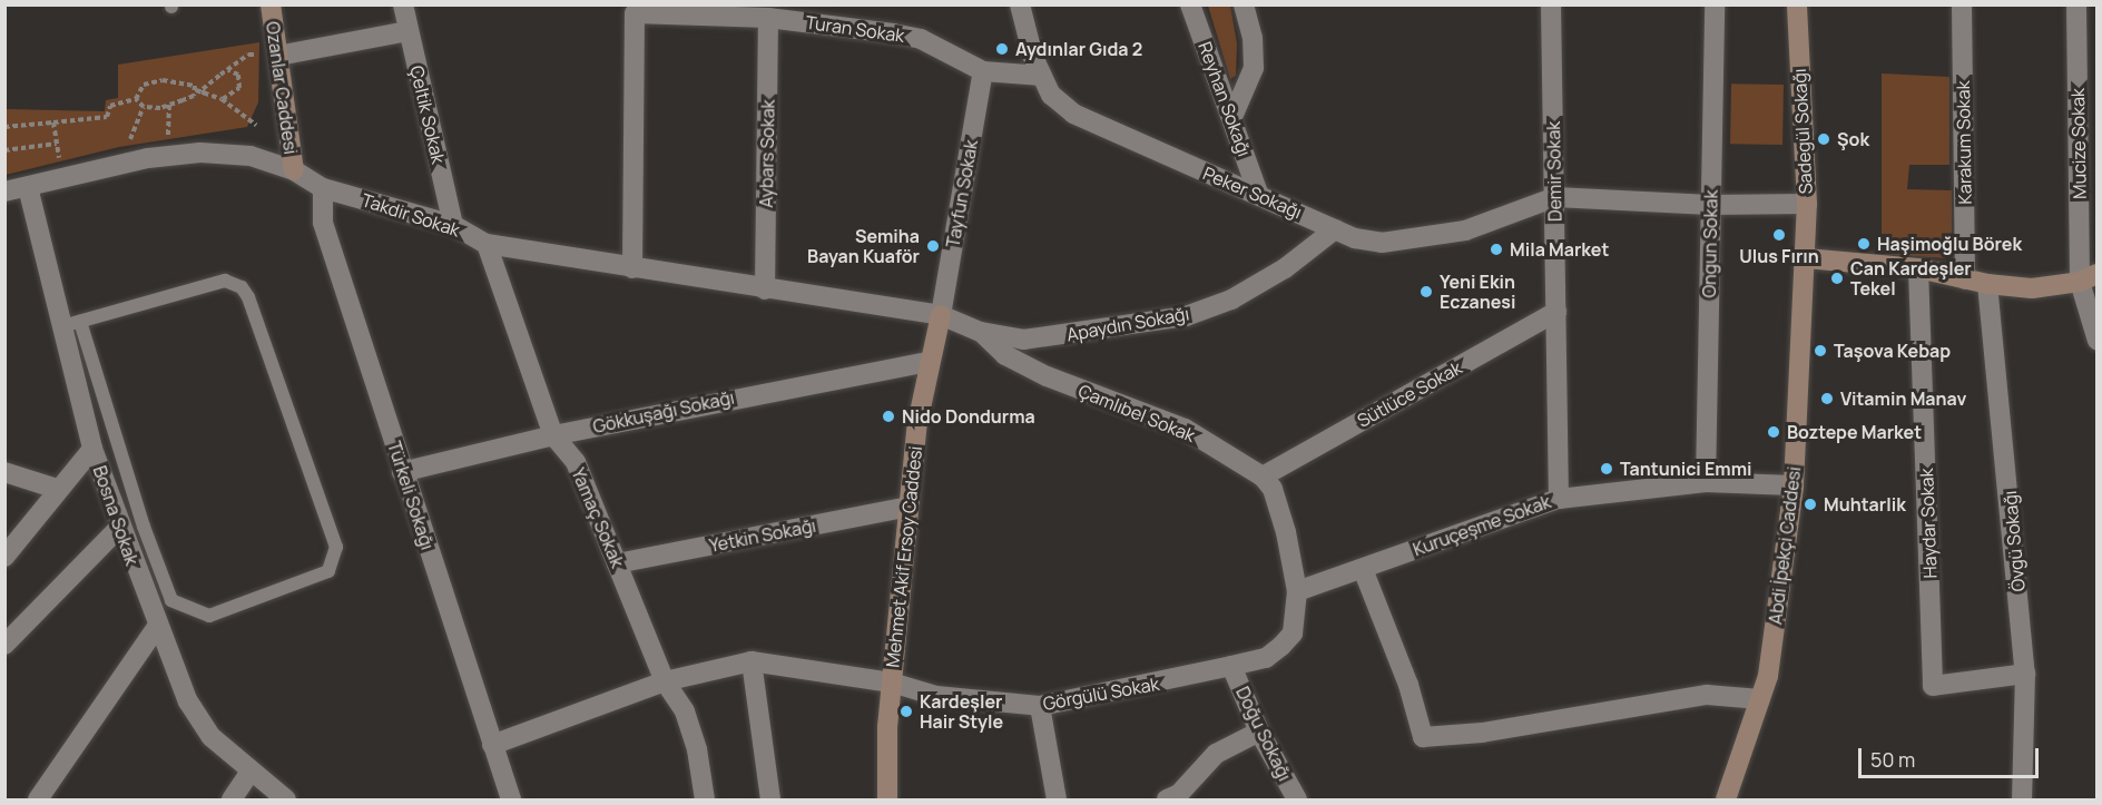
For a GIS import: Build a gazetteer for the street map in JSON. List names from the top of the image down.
{
  "streets": {
    "street": [
      "Turan Sokak",
      "Ozanlar Caddesi",
      "Reyhan Sokağı",
      "Çeltik Sokak",
      "Sadegül Sokağı",
      "Karakum Sokak",
      "Mucize Sokak",
      "Aybars Sokak",
      "Demir Sokak",
      "Peker Sokağı",
      "Tayfun Sokak",
      "Takdir Sokak",
      "Ongun Sokak",
      "Apaydın Sokağı",
      "Sütlüce Sokak",
      "Gökkuşağı Sokağı",
      "Çamlıbel Sokak",
      "Türkeli Sokağı",
      "Bosna Sokak",
      "Yamaç Sokak",
      "Haydar Sokak",
      "Kuruçeşme Sokak",
      "Yetkin Sokağı",
      "Övgü Sokağı",
      "Abdi İpekçi Caddesi",
      "Mehmet Akif Ersoy Caddesi",
      "Görgülü Sokak",
      "Doğu Sokağı"
    ]
  },
  "crossings": [
    ["Turan Sokak", "Aybars Sokak"],
    ["Turan Sokak", "Peker Sokağı"],
    ["Turan Sokak", "Tayfun Sokak"],
    ["Turan Sokak", "Takdir Sokak"],
    ["Ozanlar Caddesi", "Takdir Sokak"],
    ["Reyhan Sokağı", "Peker Sokağı"],
    ["Çeltik Sokak", "Takdir Sokak"],
    ["Sadegül Sokağı", "Abdi İpekçi Caddesi"],
    ["Aybars Sokak", "Takdir Sokak"],
    ["Demir Sokak", "Peker Sokağı"],
    ["Demir Sokak", "Sütlüce Sokak"],
    ["Demir Sokak", "Kuruçeşme Sokak"],
    ["Peker Sokağı", "Apaydın Sokağı"],
    ["Tayfun Sokak", "Takdir Sokak"],
    ["Tayfun Sokak", "Apaydın Sokağı"],
    ["Tayfun Sokak", "Mehmet Akif Ersoy Caddesi"],
    ["Takdir Sokak", "Apaydın Sokağı"],
    ["Takdir Sokak", "Türkeli Sokağı"],
    ["Takdir Sokak", "Bosna Sokak"],
    ["Takdir Sokak", "Yamaç Sokak"],
    ["Takdir Sokak", "Mehmet Akif Ersoy Caddesi"],
    ["Ongun Sokak", "Kuruçeşme Sokak"],
    ["Apaydın Sokağı", "Çamlıbel Sokak"],
    ["Apaydın Sokağı", "Mehmet Akif Ersoy Caddesi"],
    ["Sütlüce Sokak", "Çamlıbel Sokak"],
    ["Gökkuşağı Sokağı", "Türkeli Sokağı"],
    ["Gökkuşağı Sokağı", "Yamaç Sokak"],
    ["Gökkuşağı Sokağı", "Mehmet Akif Ersoy Caddesi"],
    ["Yamaç Sokak", "Yetkin Sokağı"],
    ["Haydar Sokak", "Övgü Sokağı"],
    ["Kuruçeşme Sokak", "Abdi İpekçi Caddesi"],
    ["Yetkin Sokağı", "Mehmet Akif Ersoy Caddesi"],
    ["Mehmet Akif Ersoy Caddesi", "Görgülü Sokak"],
    ["Görgülü Sokak", "Doğu Sokağı"]
  ],
  "places": [
    "Aydınlar Gıda 2",
    "Şok",
    "Ulus Fırın",
    "Haşimoğlu Börek",
    "Semiha Bayan Kuaför",
    "Mila Market",
    "Can Kardeşler Tekel",
    "Yeni Ekin Eczanesi",
    "Taşova Kebap",
    "Vitamin Manav",
    "Nido Dondurma",
    "Boztepe Market",
    "Tantunici Emmi",
    "Muhtarlik",
    "Kardeşler Hair Style"
  ],
  "scale_bar": "50 m"
}
